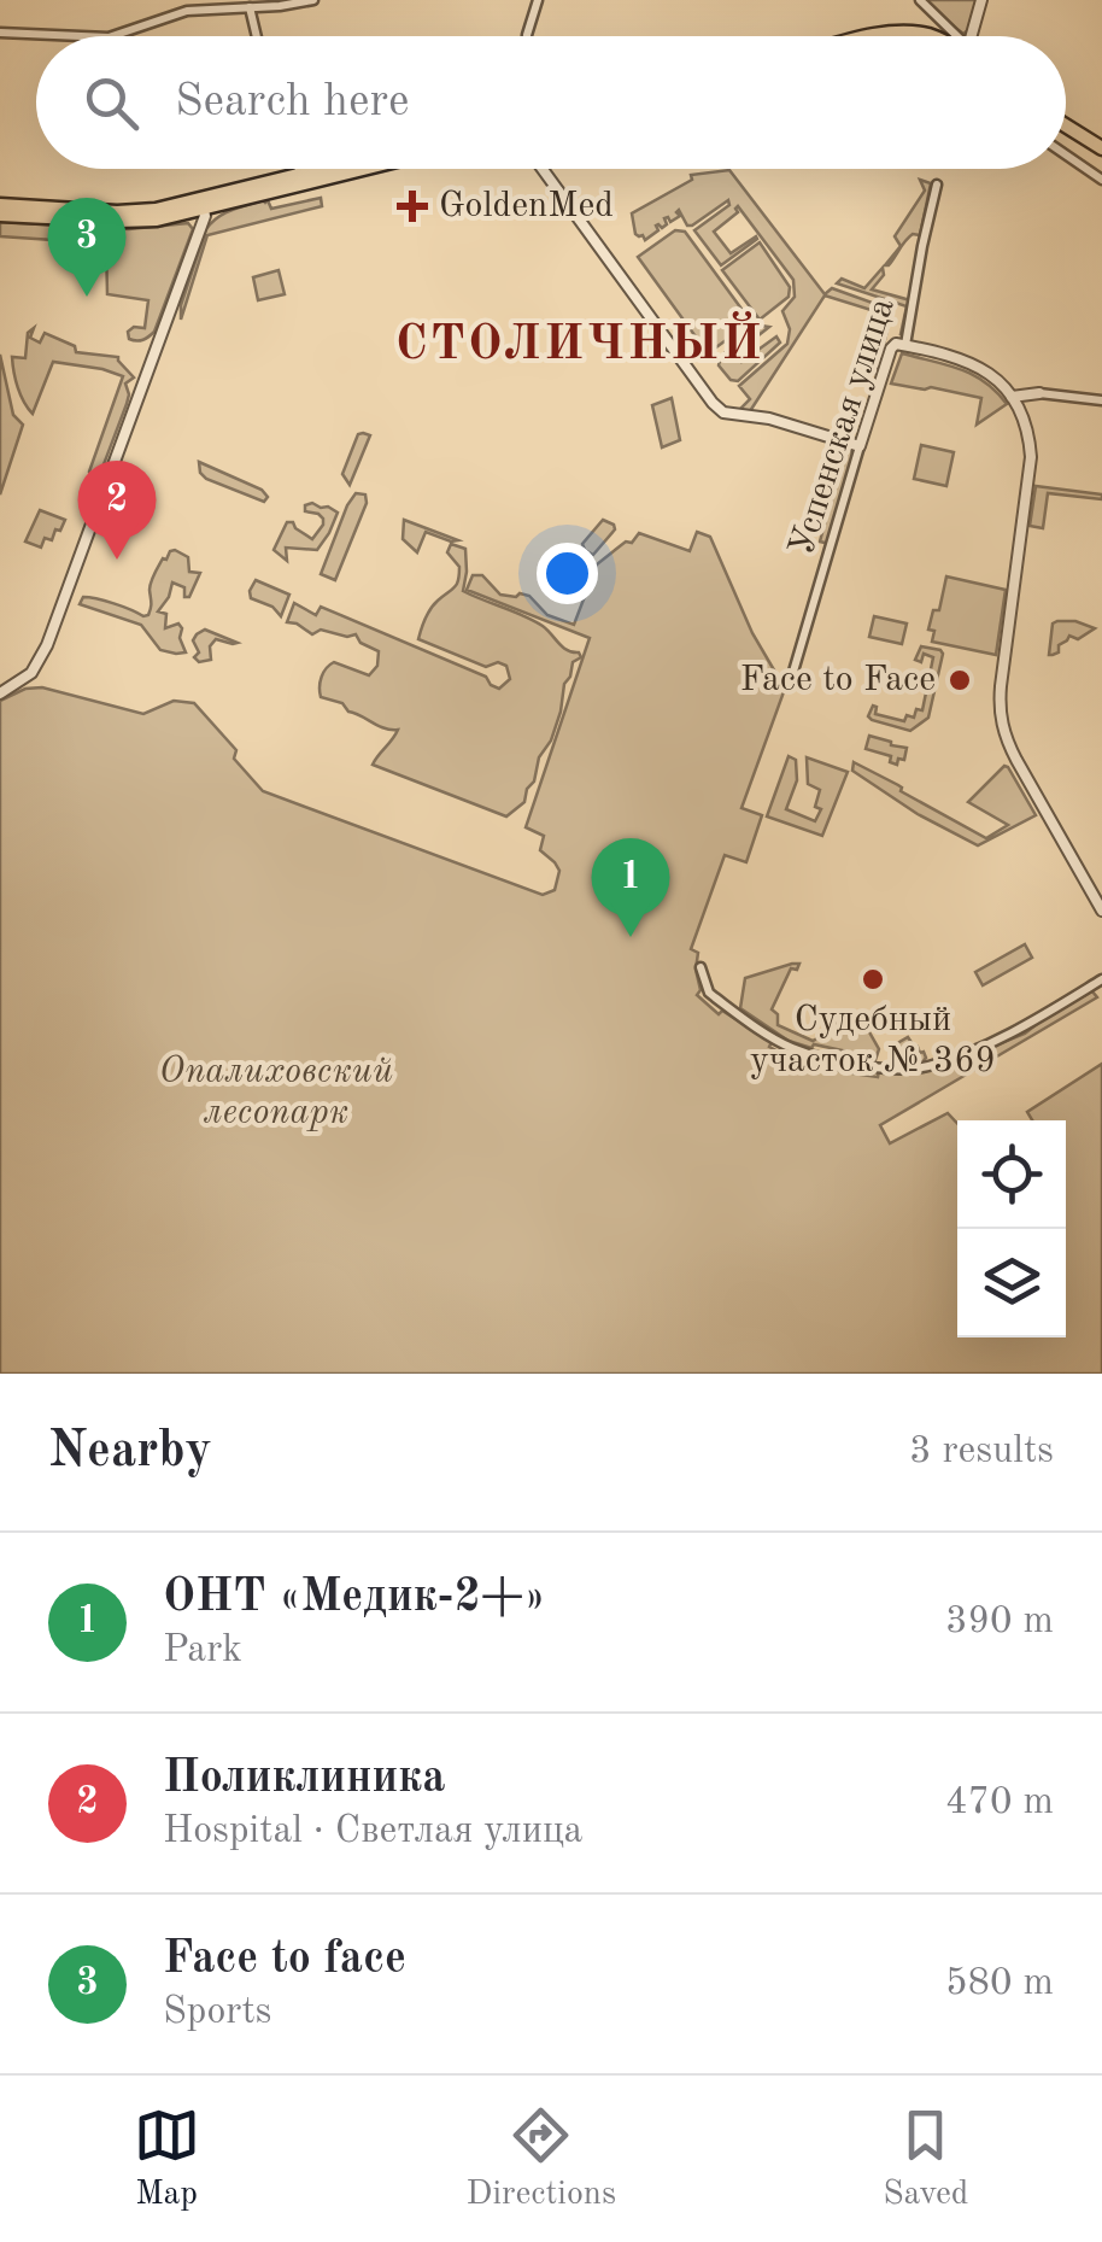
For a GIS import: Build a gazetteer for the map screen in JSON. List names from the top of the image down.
{
  "streets": {
    "street": ["Успенская улица"]
  },
  "districts": ["СТОЛИЧНЫЙ"],
  "parks": ["Опалиховский лесопарк"],
  "places": {
    "health": ["GoldenMed"],
    "other": ["Face to Face", "Судебный участок № 369"]
  },
  "page": {
    "search": "Search here",
    "pins": ["3", "2", "1"],
    "heading": ["Nearby", "3 results"],
    "list": [
      {
        "mark": "1",
        "name": "ОНТ «Медик-2+»",
        "note": "Park",
        "value": "390 m"
      },
      {
        "mark": "2",
        "name": "Поликлиника",
        "note": "Hospital · Светлая улица",
        "value": "470 m"
      },
      {
        "mark": "3",
        "name": "Face to face",
        "note": "Sports",
        "value": "580 m"
      }
    ],
    "nav": ["Map", "Directions", "Saved"]
  }
}
